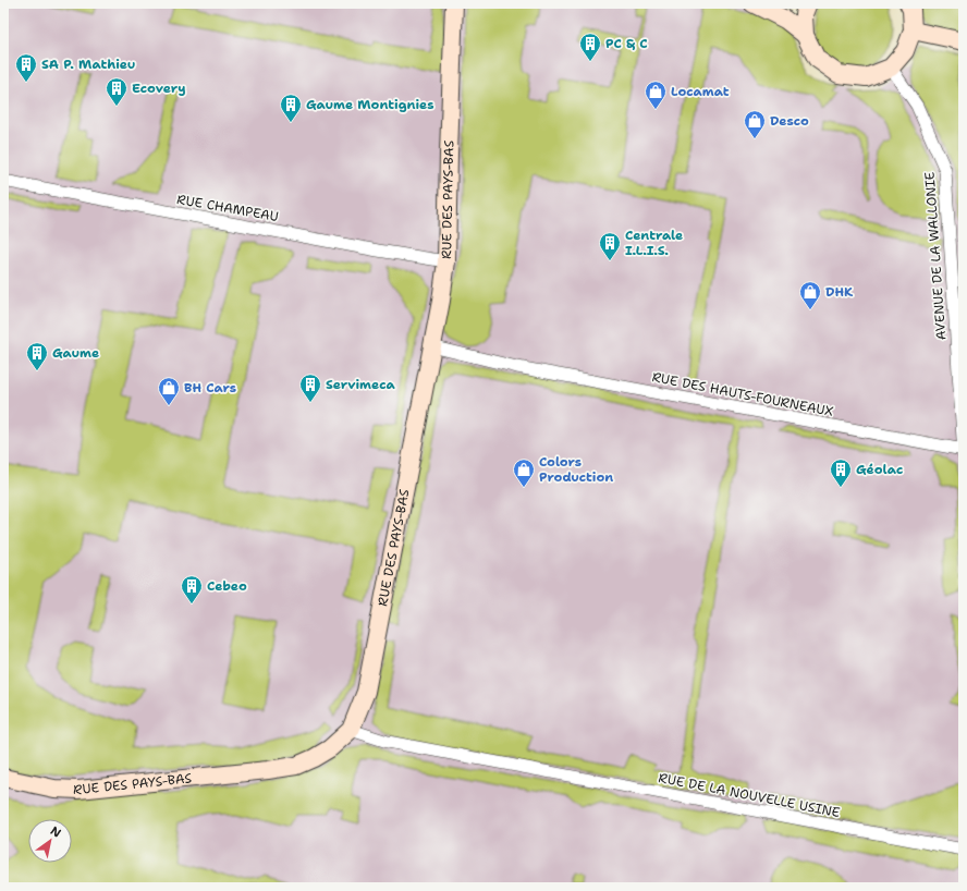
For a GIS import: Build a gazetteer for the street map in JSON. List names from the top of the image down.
{
  "streets": {
    "street": [
      "RUE DES PAYS-BAS",
      "RUE CHAMPEAU",
      "AVENUE DE LA WALLONIE",
      "RUE DES HAUTS-FOURNEAUX",
      "RUE DE LA NOUVELLE USINE"
    ]
  },
  "crossings": [
    ["RUE DES PAYS-BAS", "RUE CHAMPEAU"],
    ["RUE DES PAYS-BAS", "RUE DES HAUTS-FOURNEAUX"],
    ["RUE DES PAYS-BAS", "RUE DE LA NOUVELLE USINE"],
    ["AVENUE DE LA WALLONIE", "RUE DES HAUTS-FOURNEAUX"]
  ],
  "places": {
    "building": [
      "PC & C",
      "SA P. Mathieu",
      "Ecovery",
      "Gaume Montignies",
      "Centrale I.L.I.S.",
      "Gaume",
      "Servimeca",
      "Géolac",
      "Cebeo"
    ],
    "shop": [
      "Locamat",
      "Desco",
      "DHK",
      "BH Cars",
      "Colors Production"
    ]
  },
  "north": "top right"
}
